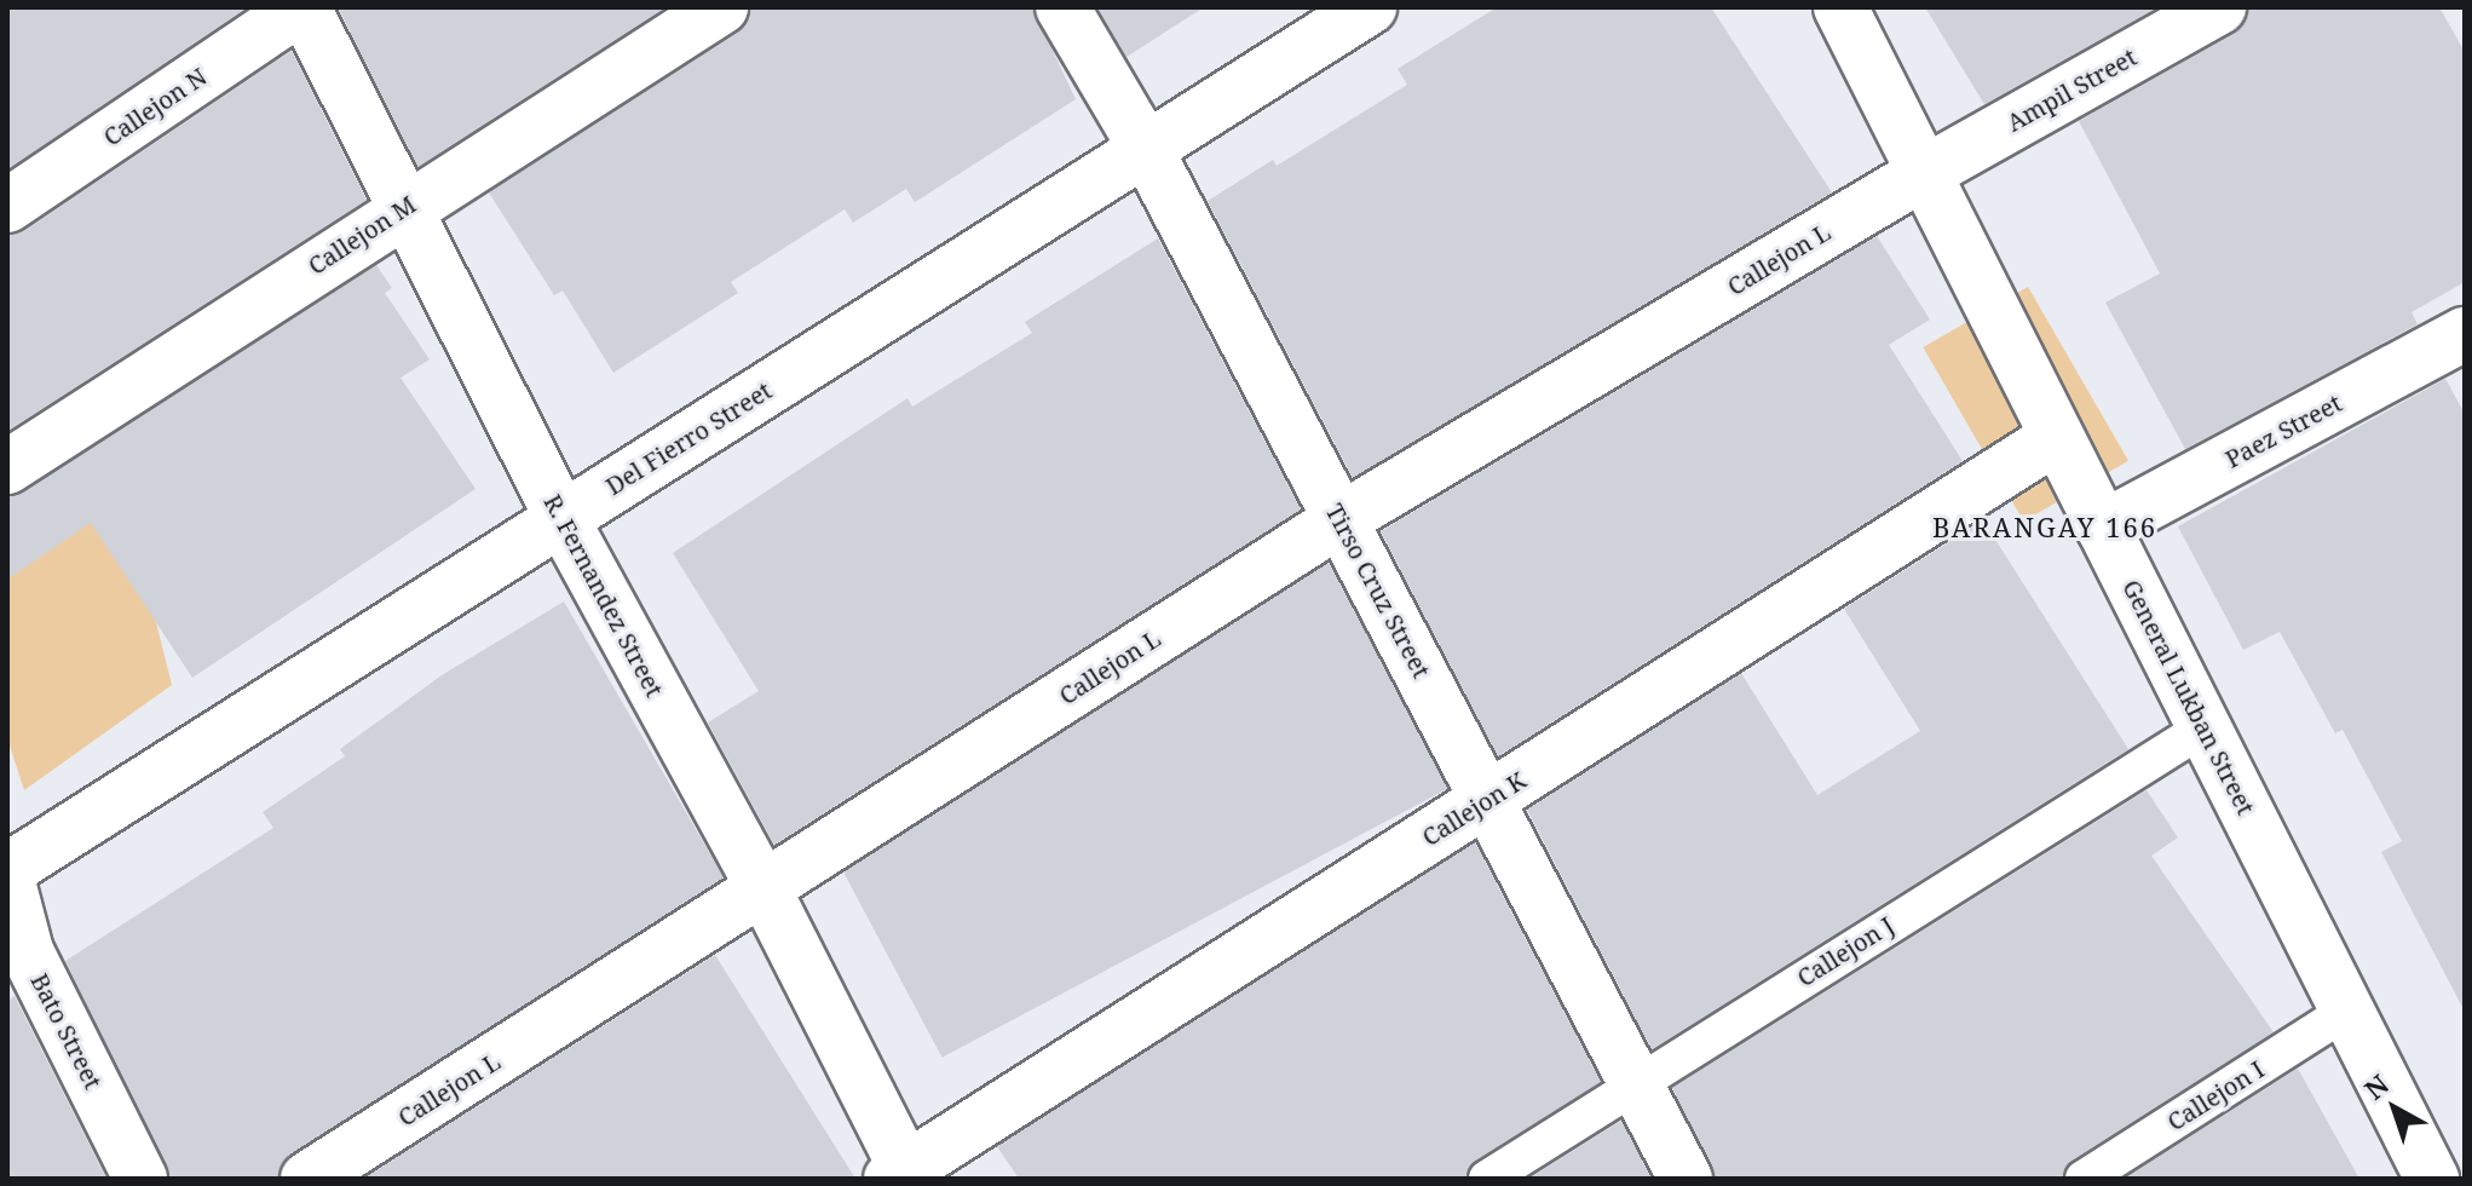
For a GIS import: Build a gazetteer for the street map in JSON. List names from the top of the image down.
{
  "streets": {
    "street": [
      "Ampil Street",
      "Callejon N",
      "Callejon M",
      "Callejon L",
      "Paez Street",
      "Del Fierro Street",
      "Tirso Cruz Street",
      "R. Fernandez Street",
      "General Lukban Street",
      "Callejon K",
      "Bato Street"
    ],
    "lane": ["Callejon J", "Callejon I"]
  },
  "crossings": [
    ["Ampil Street", "Callejon L"],
    ["Ampil Street", "General Lukban Street"],
    ["Callejon N", "R. Fernandez Street"],
    ["Callejon M", "R. Fernandez Street"],
    ["Callejon L", "Tirso Cruz Street"],
    ["Callejon L", "R. Fernandez Street"],
    ["Callejon L", "General Lukban Street"],
    ["Paez Street", "General Lukban Street"],
    ["Del Fierro Street", "Tirso Cruz Street"],
    ["Del Fierro Street", "R. Fernandez Street"],
    ["Tirso Cruz Street", "Callejon K"],
    ["Tirso Cruz Street", "Callejon J"],
    ["R. Fernandez Street", "Callejon K"],
    ["General Lukban Street", "Callejon K"],
    ["General Lukban Street", "Callejon J"],
    ["General Lukban Street", "Callejon I"]
  ],
  "districts": ["BARANGAY 166"],
  "north": "top left"
}
